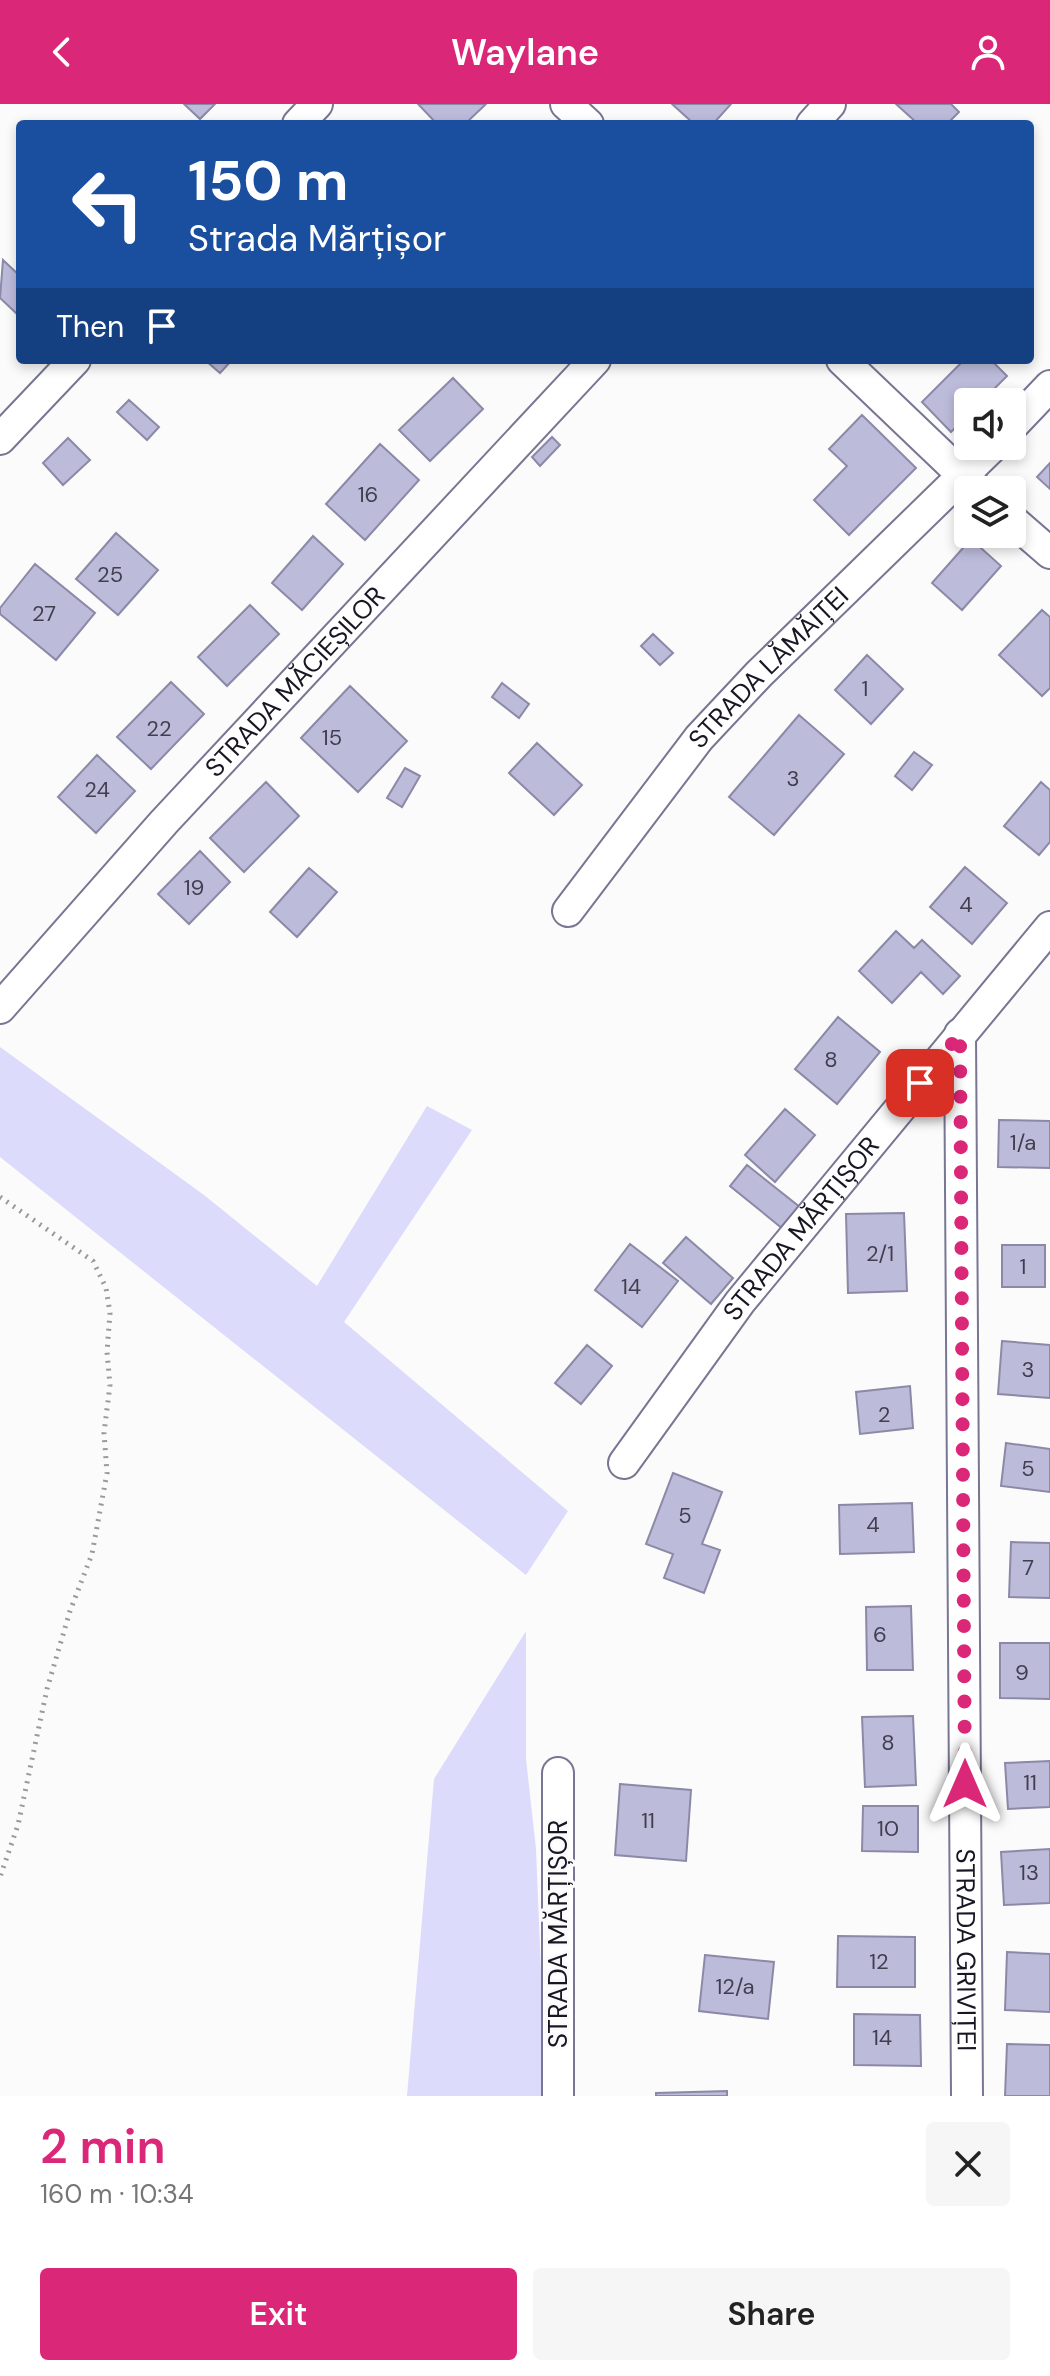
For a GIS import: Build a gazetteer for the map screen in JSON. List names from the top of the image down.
{
  "streets": {
    "street": [
      "STRADA LĂMĂIȚEI",
      "STRADA MĂCIEȘILOR",
      "STRADA MĂRȚIȘOR",
      "STRADA GRIVIȚEI"
    ]
  },
  "crossings": [
    ["STRADA MĂRȚIȘOR", "STRADA GRIVIȚEI"]
  ],
  "house_numbers": [
    "16",
    "25",
    "27",
    "1",
    "22",
    "15",
    "3",
    "24",
    "19",
    "4",
    "8",
    "1/a",
    "2/1",
    "1",
    "14",
    "3",
    "2",
    "5",
    "5",
    "4",
    "7",
    "6",
    "9",
    "8",
    "11",
    "11",
    "10",
    "13",
    "12",
    "12/a",
    "14"
  ],
  "page": {
    "header": "Waylane",
    "turn": ["150 m", "Strada Mărțișor"],
    "then": "Then",
    "heading": ["2 min", "160 m · 10:34"],
    "buttons": ["Exit", "Share"]
  }
}
